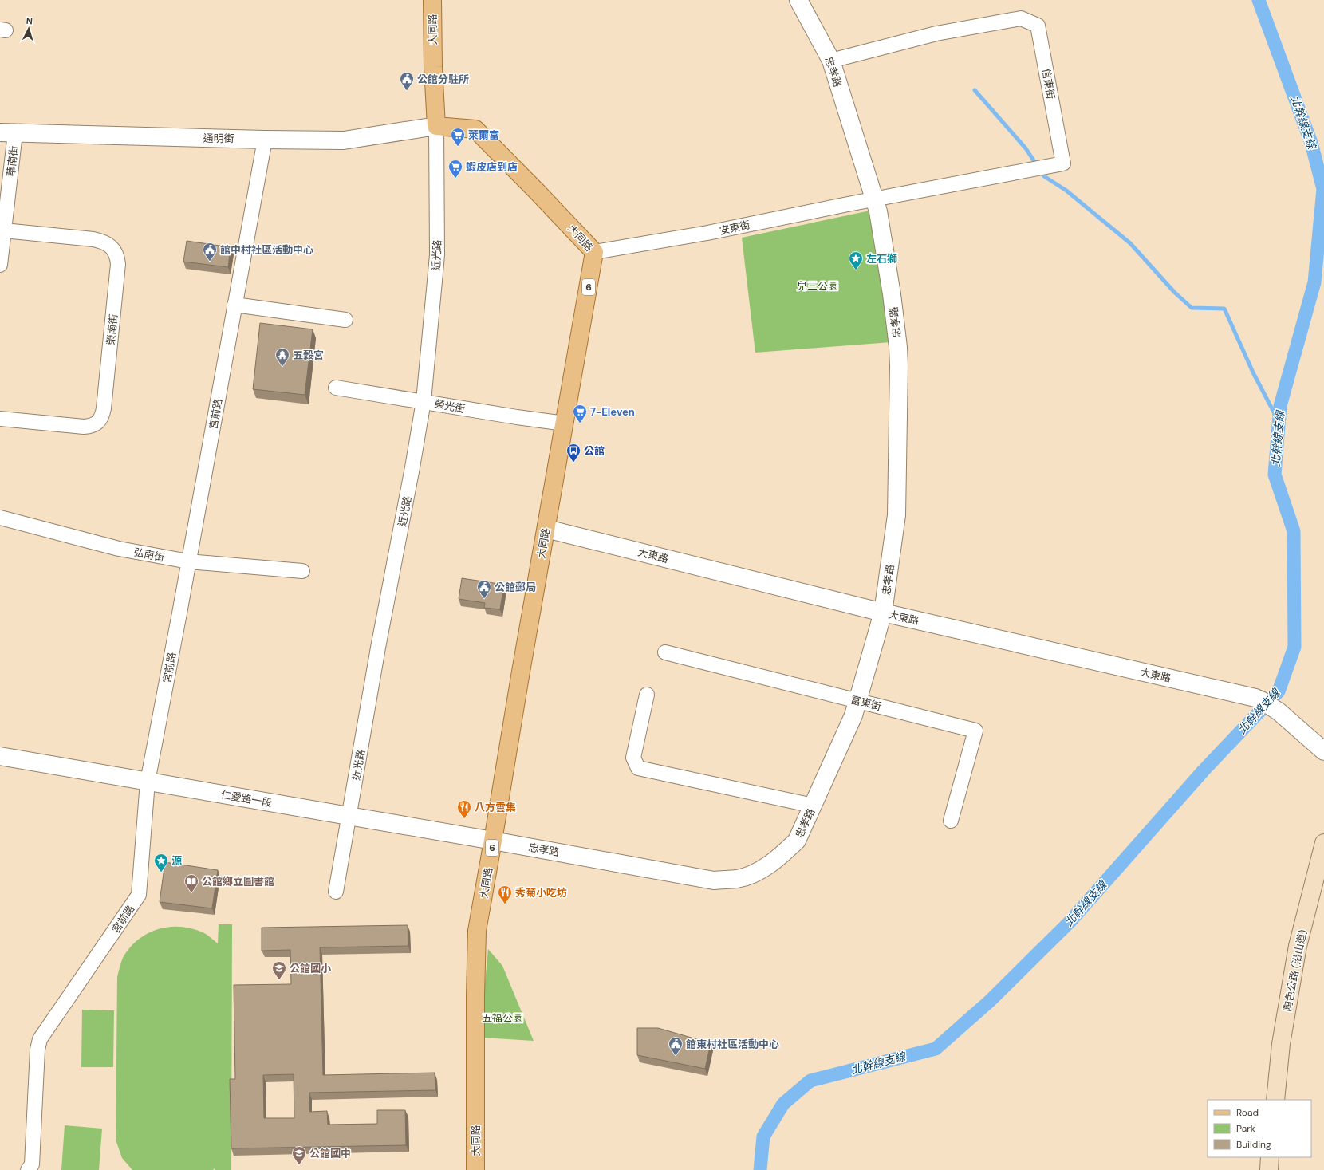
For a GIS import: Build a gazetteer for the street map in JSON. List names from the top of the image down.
{
  "streets": {
    "main road": ["大同路", "6", "陶色公路 (沿山道)"],
    "street": [
      "忠孝路",
      "信東街",
      "通明街",
      "華南街",
      "安東街",
      "近光路",
      "榮南街",
      "榮光街",
      "宮前路",
      "弘南街",
      "大東路",
      "富東街",
      "仁愛路一段"
    ]
  },
  "crossings": [
    ["大同路", "忠孝路"],
    ["大同路", "通明街"],
    ["大同路", "安東街"],
    ["大同路", "近光路"],
    ["大同路", "榮光街"],
    ["大同路", "大東路"],
    ["大同路", "仁愛路一段"],
    ["忠孝路", "信東街"],
    ["忠孝路", "安東街"],
    ["忠孝路", "大東路"],
    ["忠孝路", "富東街"],
    ["忠孝路", "仁愛路一段"],
    ["信東街", "安東街"],
    ["通明街", "華南街"],
    ["通明街", "近光路"],
    ["通明街", "宮前路"],
    ["華南街", "榮南街"],
    ["近光路", "榮光街"],
    ["近光路", "仁愛路一段"],
    ["宮前路", "弘南街"],
    ["宮前路", "仁愛路一段"]
  ],
  "water": ["北幹線支線"],
  "parks": ["兒三公園", "五福公園"],
  "places": {
    "public building": [
      "公館分駐所",
      "館中村社區活動中心",
      "公館郵局",
      "館東村社區活動中心"
    ],
    "supermarket": ["萊爾富", "蝦皮店到店", "7-Eleven"],
    "place": ["左石獅", "源"],
    "temple": ["五穀宮"],
    "bus stop": ["公館"],
    "restaurant": ["八方雲集", "秀菊小吃坊"],
    "library": ["公館鄉立圖書館"],
    "school or university": ["公館國小", "公館國中"]
  },
  "legend": ["Road", "Park", "Building"],
  "north": "top"
}
